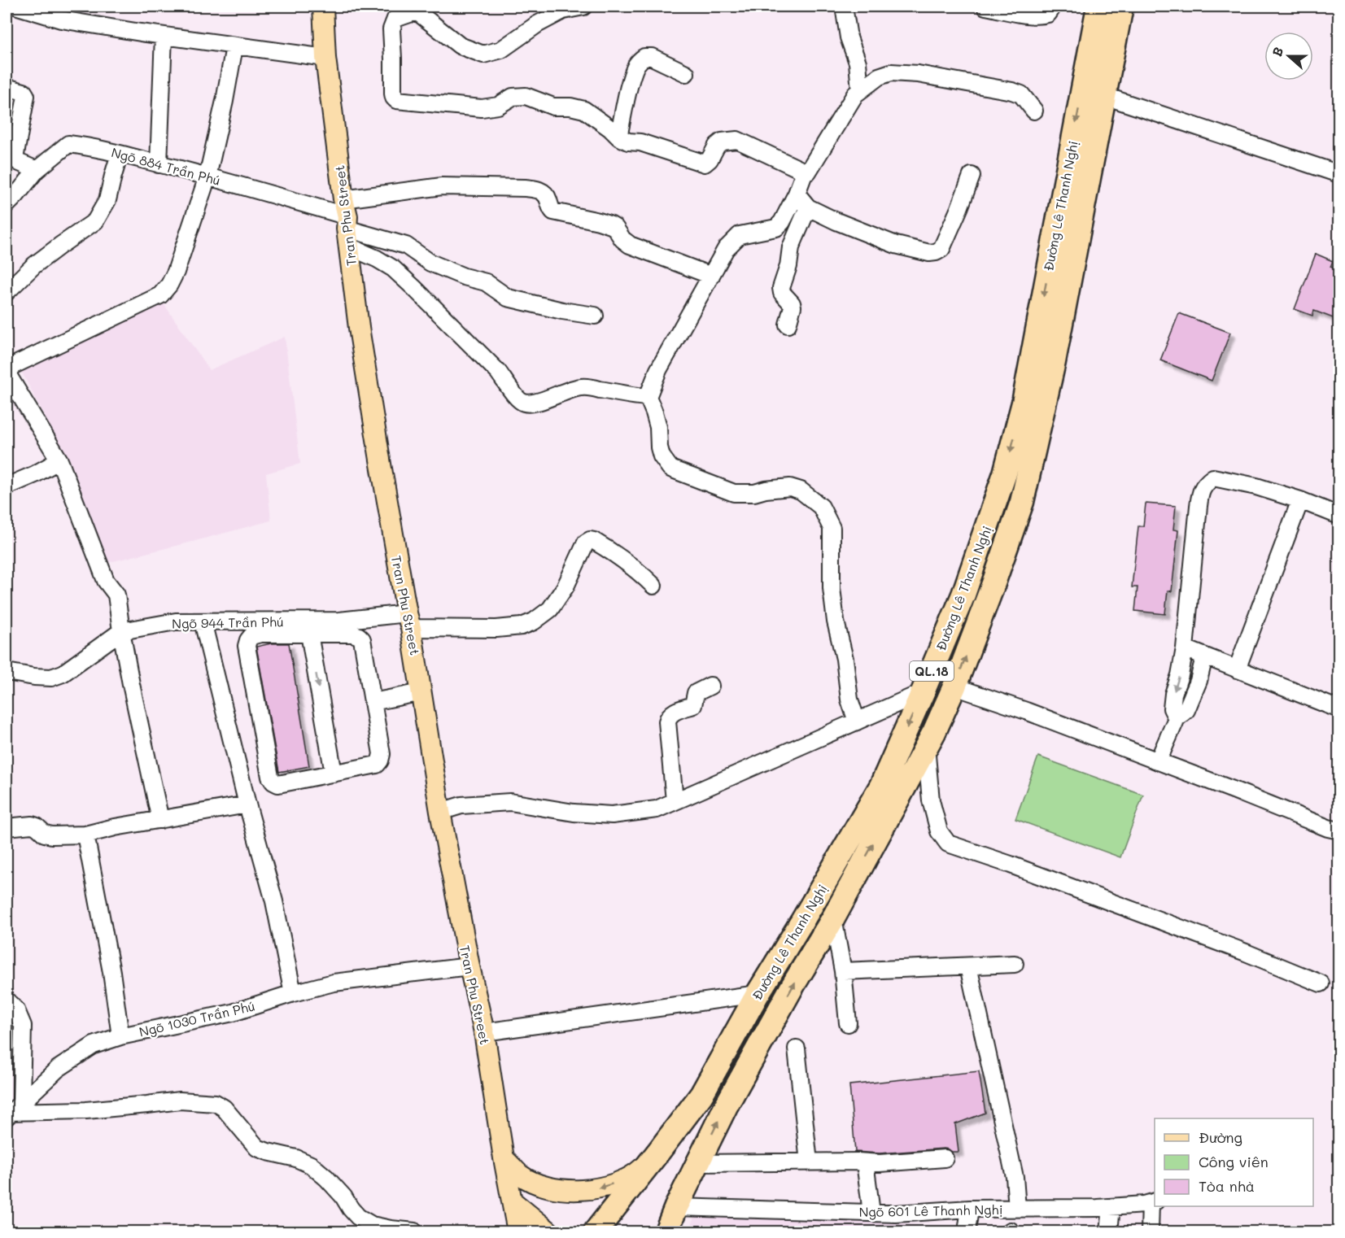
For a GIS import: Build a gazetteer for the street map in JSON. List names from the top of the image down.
{
  "streets": {
    "highway": ["Đường Lê Thanh Nghị", "QL.18"],
    "main road": ["Tran Phu Street"],
    "street": [
      "Ngõ 884 Trần Phú",
      "Ngõ 944 Trần Phú",
      "Ngõ 1030 Trần Phú",
      "Ngõ 601 Lê Thanh Nghị"
    ]
  },
  "crossings": [
    ["Ngõ 884 Trần Phú", "Tran Phu Street"],
    ["Đường Lê Thanh Nghị", "Ngõ 601 Lê Thanh Nghị"],
    ["Tran Phu Street", "Ngõ 944 Trần Phú"],
    ["Tran Phu Street", "Ngõ 1030 Trần Phú"]
  ],
  "legend": ["Đường", "Công viên", "Tòa nhà"],
  "north": "left"
}
